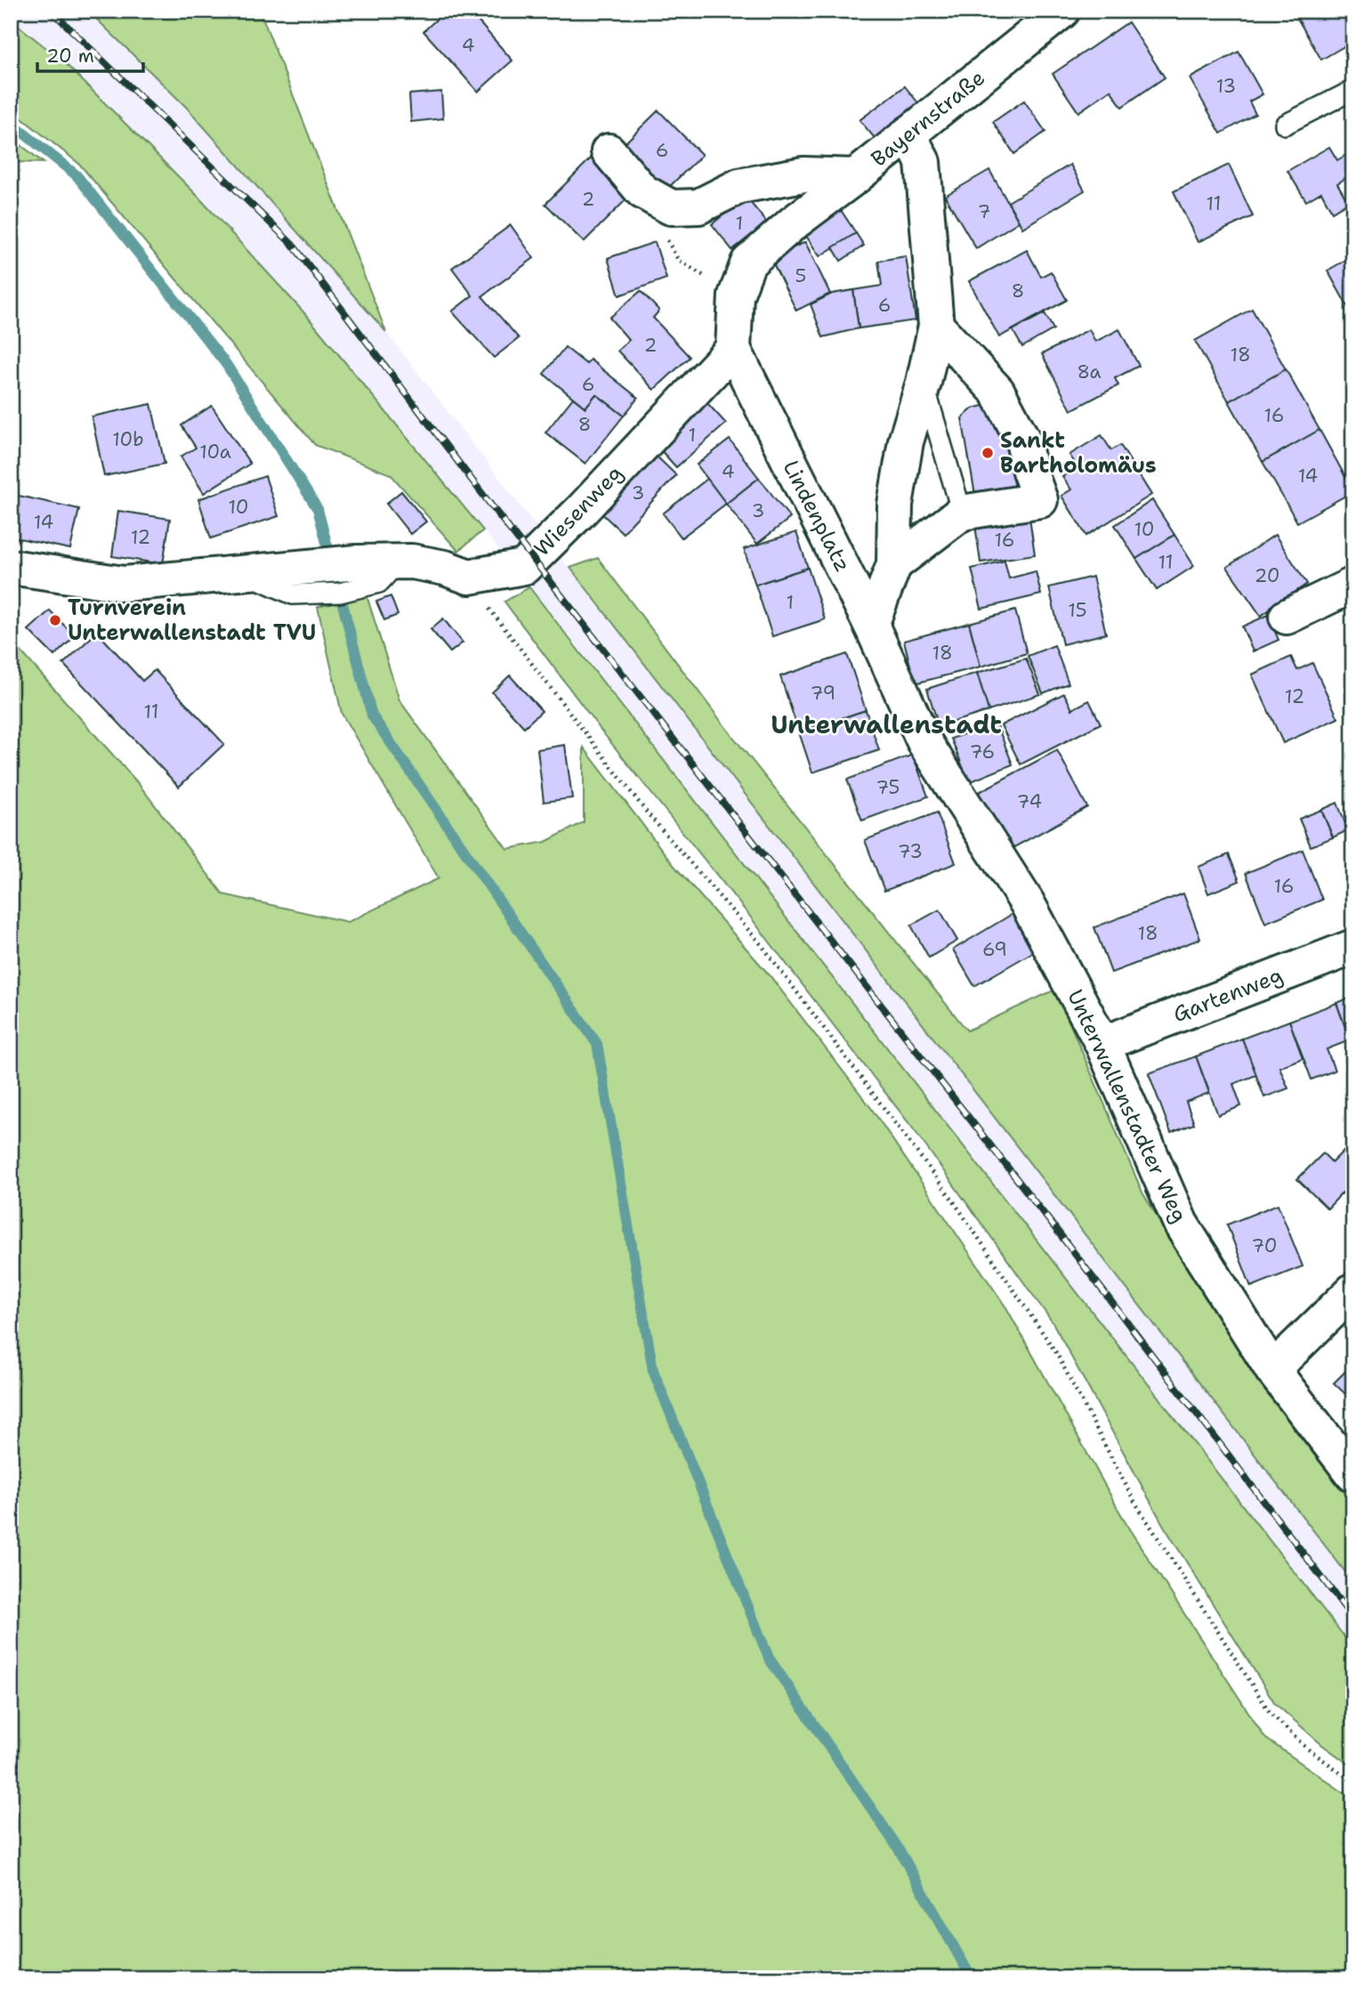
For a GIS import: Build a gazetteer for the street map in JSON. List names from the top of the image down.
{
  "streets": {
    "street": [
      "Bayernstraße",
      "Wiesenweg",
      "Lindenplatz",
      "Gartenweg",
      "Unterwallenstadter Weg"
    ]
  },
  "crossings": [
    ["Wiesenweg", "Lindenplatz"],
    ["Lindenplatz", "Unterwallenstadter Weg"],
    ["Gartenweg", "Unterwallenstadter Weg"]
  ],
  "districts": ["Unterwallenstadt"],
  "places": ["Sankt Bartholomäus", "Turnverein Unterwallenstadt TVU"],
  "house_numbers": [
    "4",
    "13",
    "6",
    "2",
    "11",
    "7",
    "1",
    "5",
    "8",
    "6",
    "2",
    "18",
    "8a",
    "6",
    "16",
    "8",
    "1",
    "10b",
    "10a",
    "4",
    "14",
    "3",
    "10",
    "3",
    "14",
    "10",
    "12",
    "16",
    "11",
    "20",
    "1",
    "15",
    "18",
    "79",
    "12",
    "11",
    "76",
    "75",
    "74",
    "73",
    "16",
    "18",
    "69",
    "70"
  ],
  "scale_bar": "20 m"
}
